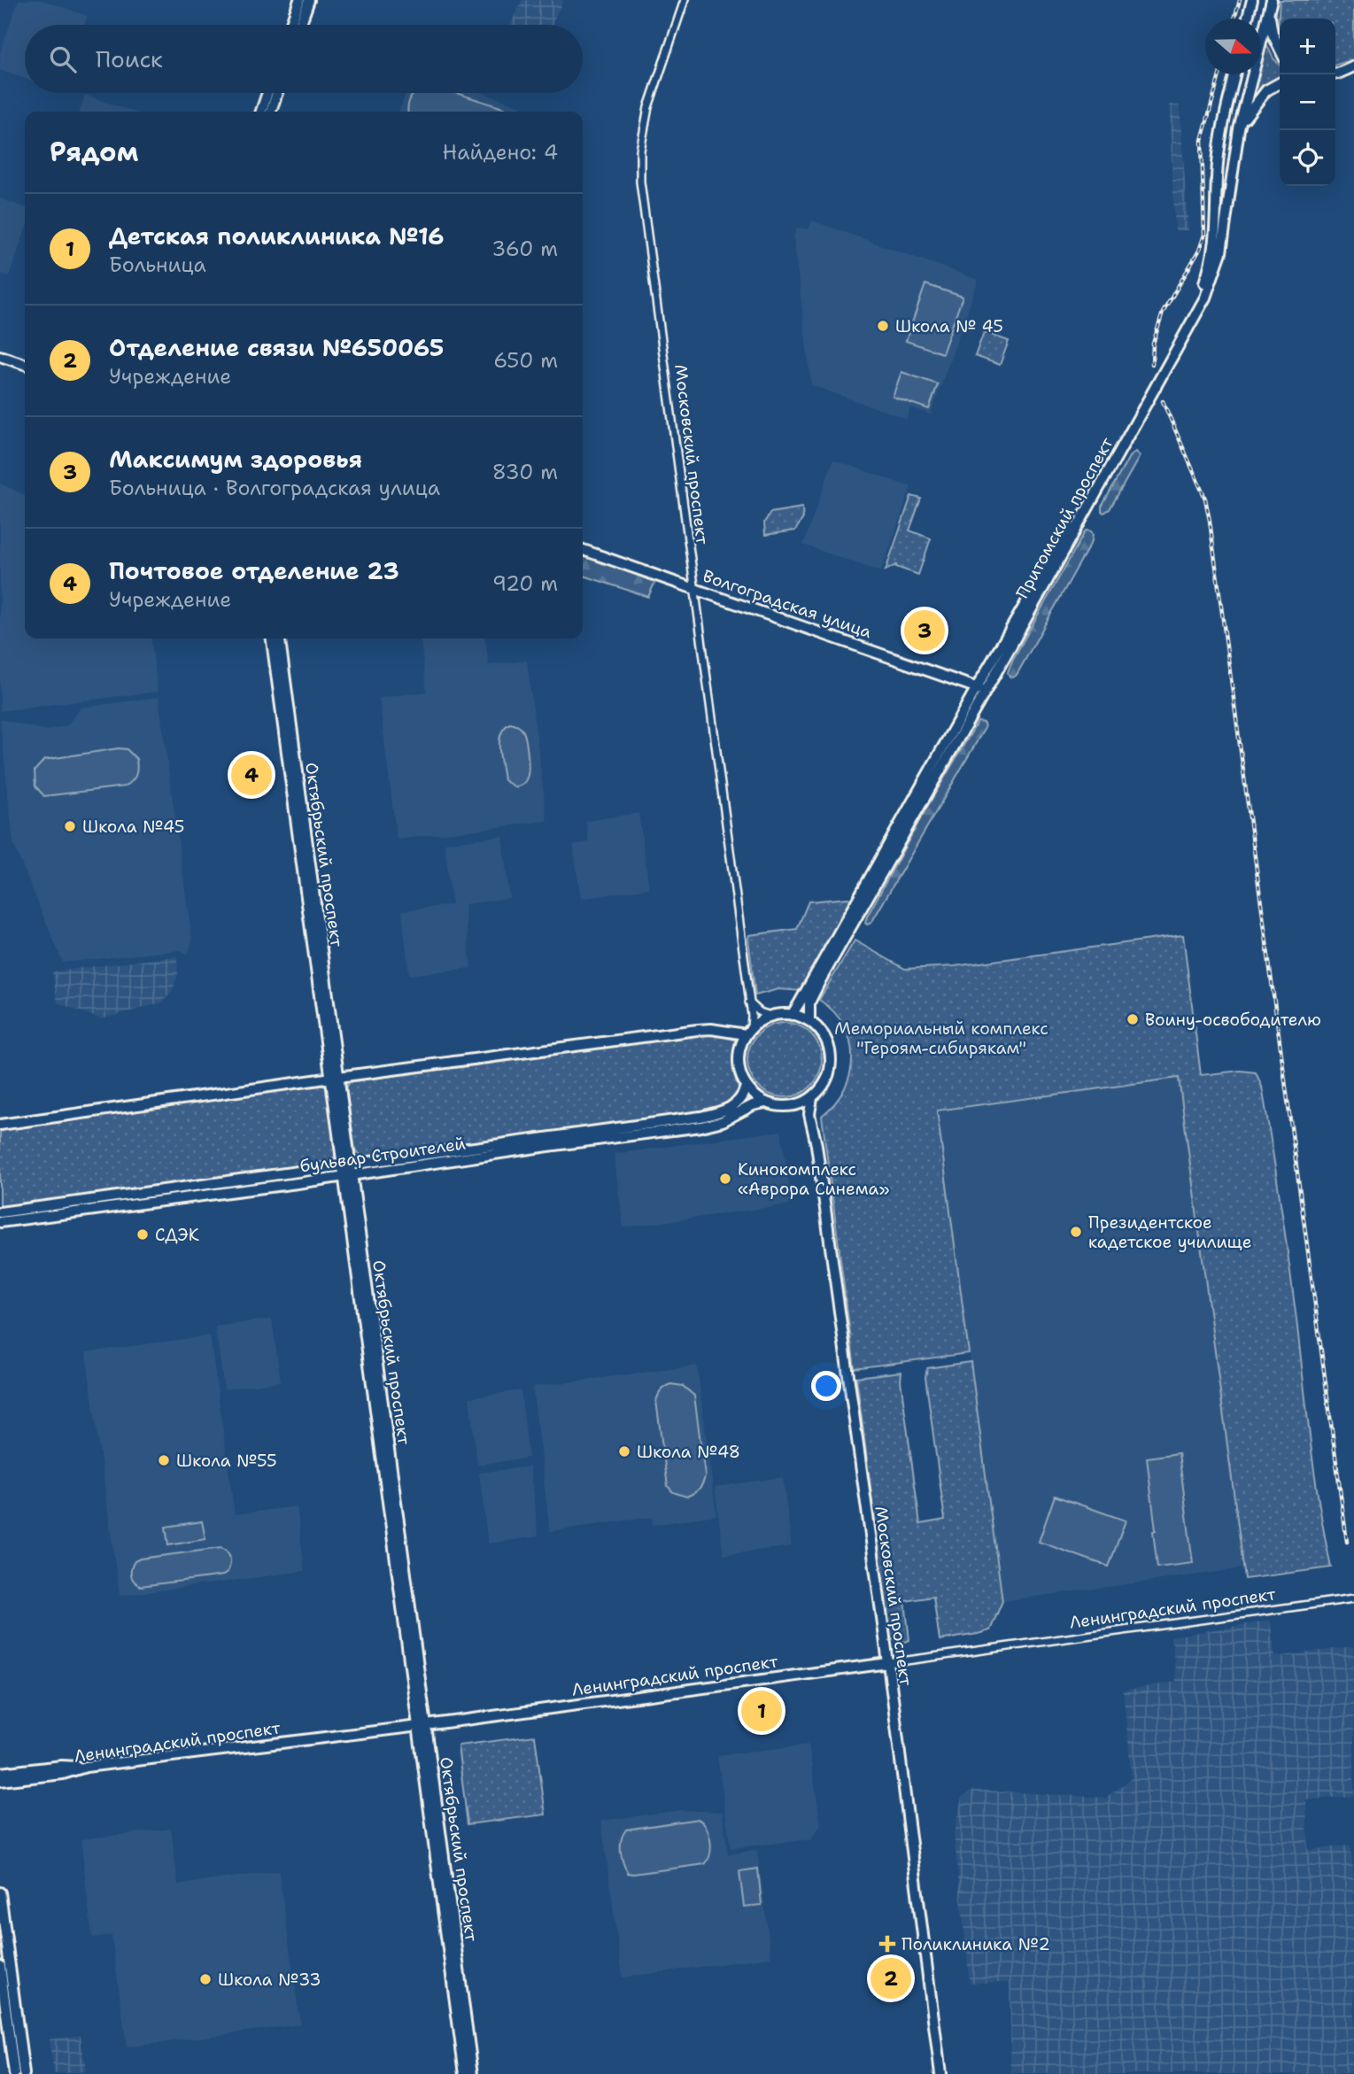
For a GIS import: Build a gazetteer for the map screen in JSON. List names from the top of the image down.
{
  "streets": {
    "main road": [
      "Московский проспект",
      "Притомский проспект",
      "Волгоградская улица",
      "Октябрьский проспект",
      "бульвар Строителей",
      "Ленинградский проспект"
    ]
  },
  "crossings": [
    ["Московский проспект", "Притомский проспект"],
    ["Московский проспект", "Волгоградская улица"],
    ["Московский проспект", "бульвар Строителей"],
    ["Московский проспект", "Ленинградский проспект"],
    ["Притомский проспект", "Волгоградская улица"],
    ["Притомский проспект", "бульвар Строителей"],
    ["Октябрьский проспект", "бульвар Строителей"],
    ["Октябрьский проспект", "Ленинградский проспект"]
  ],
  "parks": ["Мемориальный комплекс \"Героям-сибирякам\""],
  "places": {
    "other": [
      "Школа № 45",
      "Школа №45",
      "Воину-освободителю",
      "Кинокомплекс «Аврора Синема»",
      "Президентское кадетское училище",
      "СДЭК",
      "Школа №48",
      "Школа №55",
      "Школа №33"
    ],
    "health": ["Поликлиника №2"]
  },
  "north": "right",
  "page": {
    "map_buttons": ["+", "−"],
    "search": "Поиск",
    "heading": ["Рядом", "Найдено: 4"],
    "list": [
      {
        "mark": "1",
        "name": "Детская поликлиника №16",
        "note": "Больница",
        "value": "360 m"
      },
      {
        "mark": "2",
        "name": "Отделение связи №650065",
        "note": "Учреждение",
        "value": "650 m"
      },
      {
        "mark": "3",
        "name": "Максимум здоровья",
        "note": "Больница · Волгоградская улица",
        "value": "830 m"
      },
      {
        "mark": "4",
        "name": "Почтовое отделение 23",
        "note": "Учреждение",
        "value": "920 m"
      }
    ],
    "pins": [
      "3",
      "4",
      "1",
      "2"
    ]
  }
}
